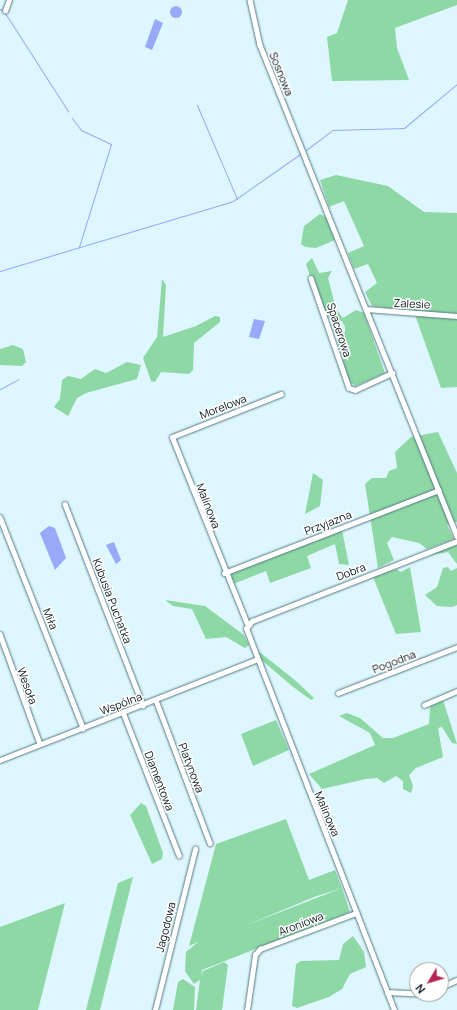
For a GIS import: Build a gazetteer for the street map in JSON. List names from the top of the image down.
{
  "streets": {
    "street": [
      "Sosnowa",
      "Zalesie",
      "Spacerowa",
      "Morelowa",
      "Malinowa",
      "Przyjazna",
      "Dobra",
      "Kubusia Puchatka",
      "Miła",
      "Pogodna",
      "Wesoła",
      "Wspólna",
      "Platynowa",
      "Diamentowa",
      "Aroniowa",
      "Jagodowa"
    ]
  },
  "crossings": [
    ["Sosnowa", "Zalesie"],
    ["Sosnowa", "Spacerowa"],
    ["Sosnowa", "Przyjazna"],
    ["Morelowa", "Malinowa"],
    ["Malinowa", "Przyjazna"],
    ["Malinowa", "Dobra"],
    ["Malinowa", "Wspólna"],
    ["Malinowa", "Aroniowa"],
    ["Kubusia Puchatka", "Wspólna"],
    ["Miła", "Wspólna"],
    ["Wesoła", "Wspólna"],
    ["Wspólna", "Platynowa"],
    ["Wspólna", "Diamentowa"]
  ],
  "north": "bottom left"
}
